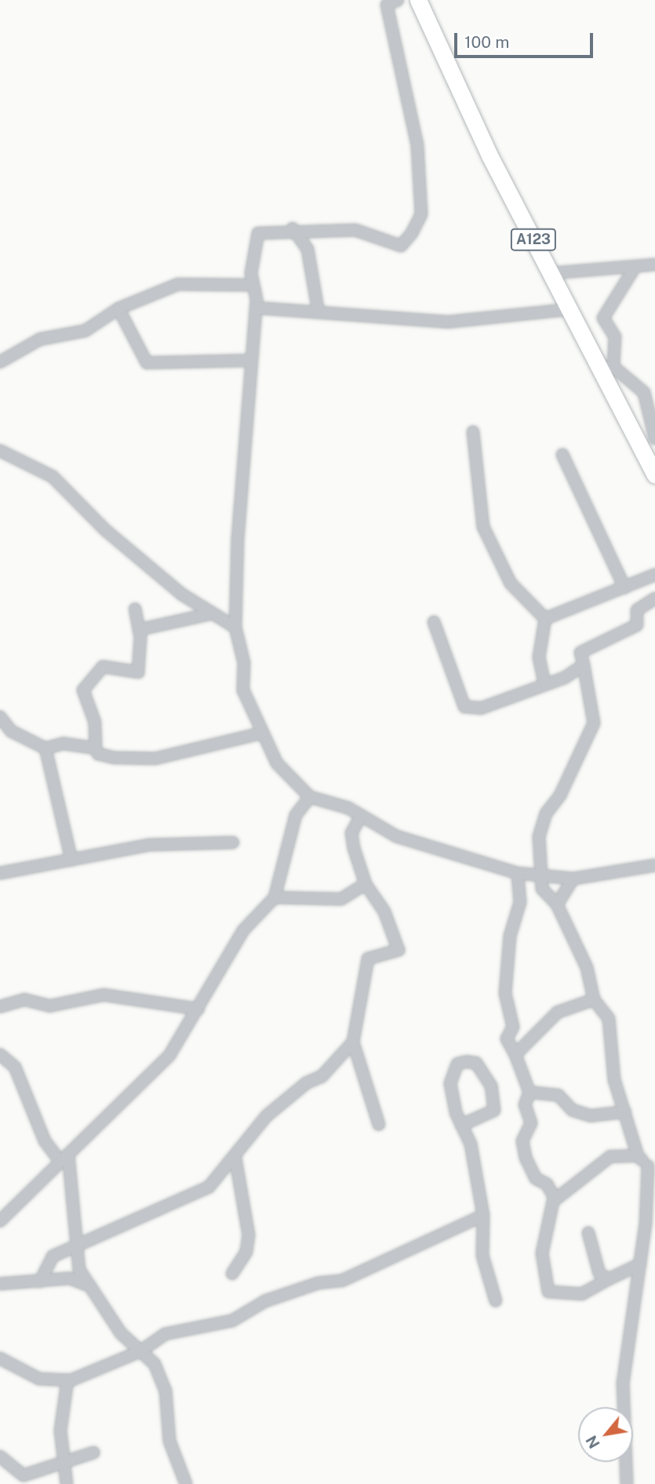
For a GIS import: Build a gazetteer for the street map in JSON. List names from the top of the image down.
{
  "streets": {
    "highway": ["A123"]
  },
  "scale_bar": "100 m",
  "north": "bottom left"
}
